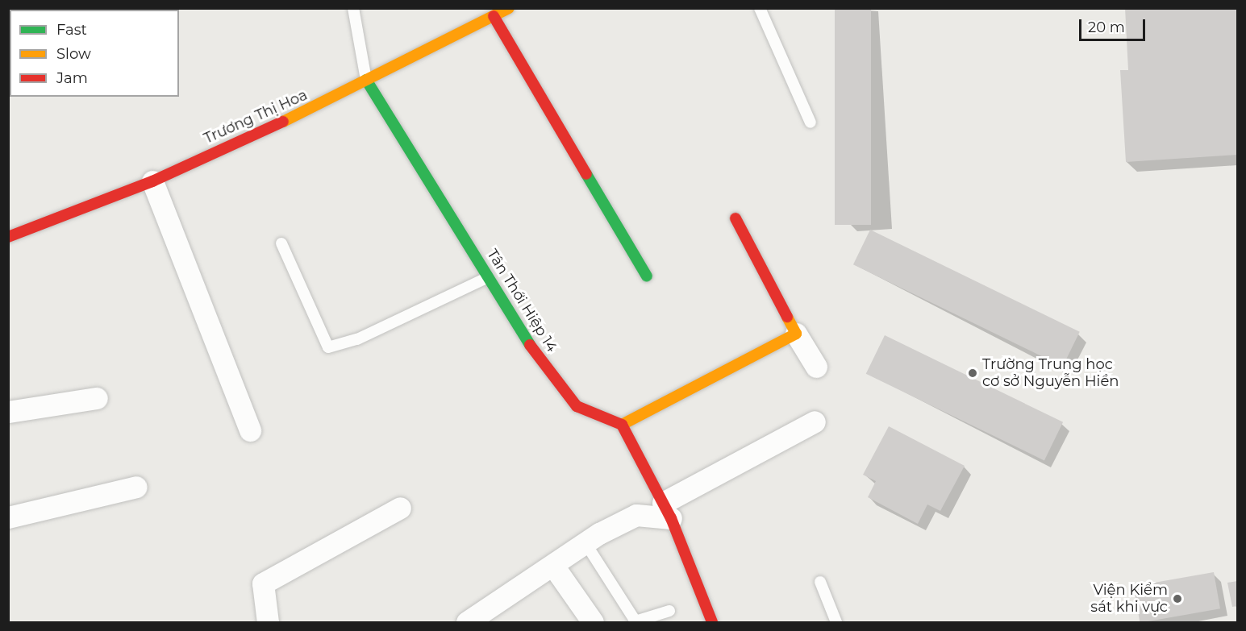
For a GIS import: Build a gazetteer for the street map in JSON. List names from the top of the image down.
{
  "streets": {
    "street": ["Trương Thị Hoa", "Tân Thới Hiệp 14"]
  },
  "crossings": [
    ["Trương Thị Hoa", "Tân Thới Hiệp 14"]
  ],
  "places": ["Trường Trung học cơ sở Nguyễn Hiền", "Viện Kiểm sát khi vực"],
  "legend": ["Fast", "Slow", "Jam"],
  "scale_bar": "20 m"
}
